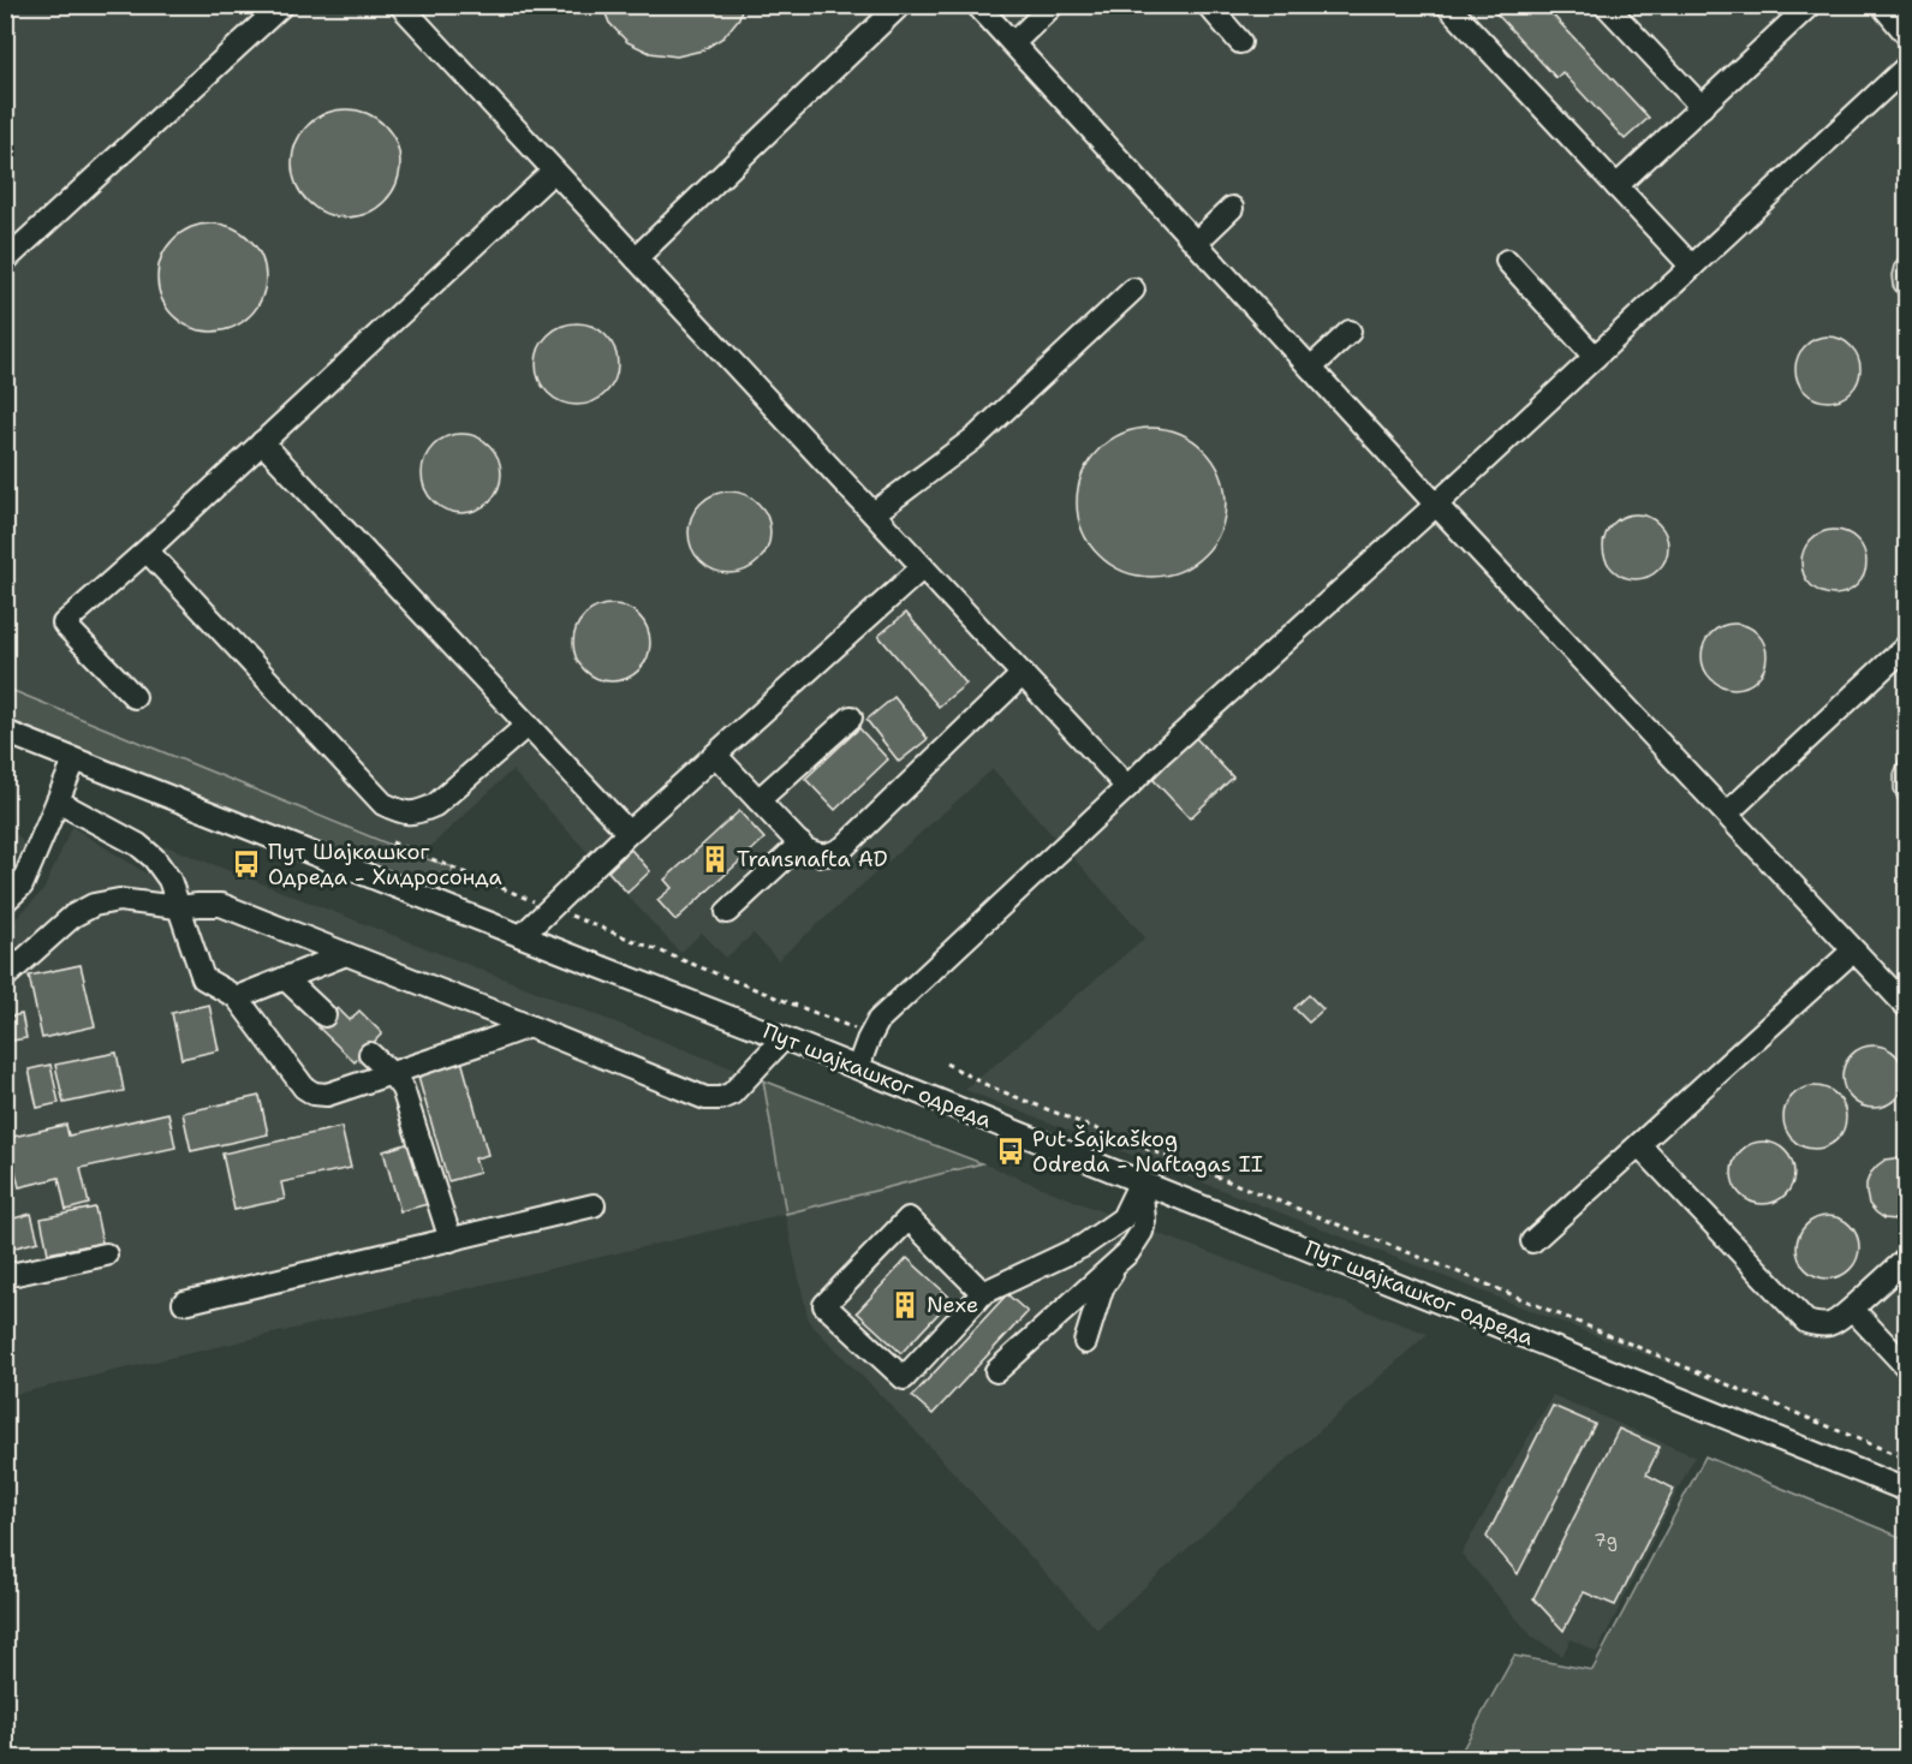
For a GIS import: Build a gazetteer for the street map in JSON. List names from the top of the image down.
{
  "streets": {
    "street": ["Пут шајкашког одреда"]
  },
  "places": {
    "building": ["Transnafta AD", "Nexe"],
    "bus stop": ["Пут Шајкашког Одреда - Хидросонда", "Put Šajkaškog Odreda - Naftagas II"]
  },
  "house_numbers": ["7g"]
}
